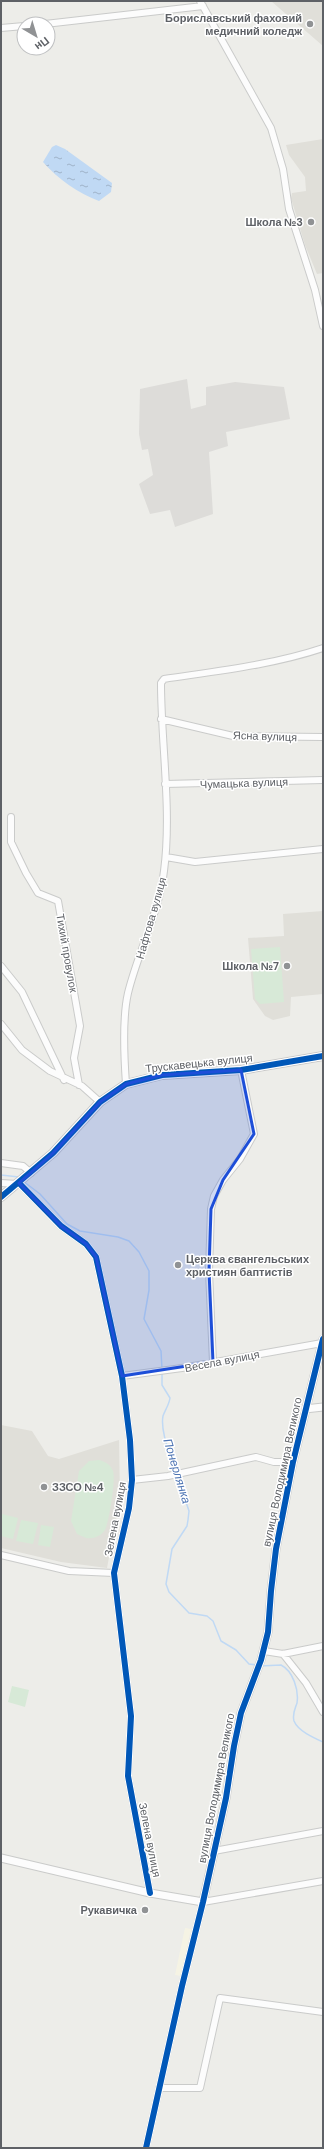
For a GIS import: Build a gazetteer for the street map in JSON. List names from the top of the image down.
{
  "streets": {
    "main road": ["Трускавецька вулиця"],
    "street": [
      "Ясна вулиця",
      "Чумацька вулиця",
      "Нафтова вулиця",
      "Тихий провулок",
      "Весела вулиця",
      "вулиця Володимира Великого",
      "Зелена вулиця"
    ]
  },
  "crossings": [
    ["Ясна вулиця", "Нафтова вулиця"],
    ["Чумацька вулиця", "Нафтова вулиця"],
    ["Нафтова вулиця", "Трускавецька вулиця"],
    ["Трускавецька вулиця", "Зелена вулиця"],
    ["Весела вулиця", "вулиця Володимира Великого"],
    ["Весела вулиця", "Зелена вулиця"]
  ],
  "water": ["Понерлянка"],
  "places": [
    "Бориславський фаховий медичний коледж",
    "Школа №3",
    "Школа №7",
    "Церква євангельських християн баптистів",
    "ЗЗСО №4",
    "Рукавичка"
  ],
  "north": "bottom right"
}
